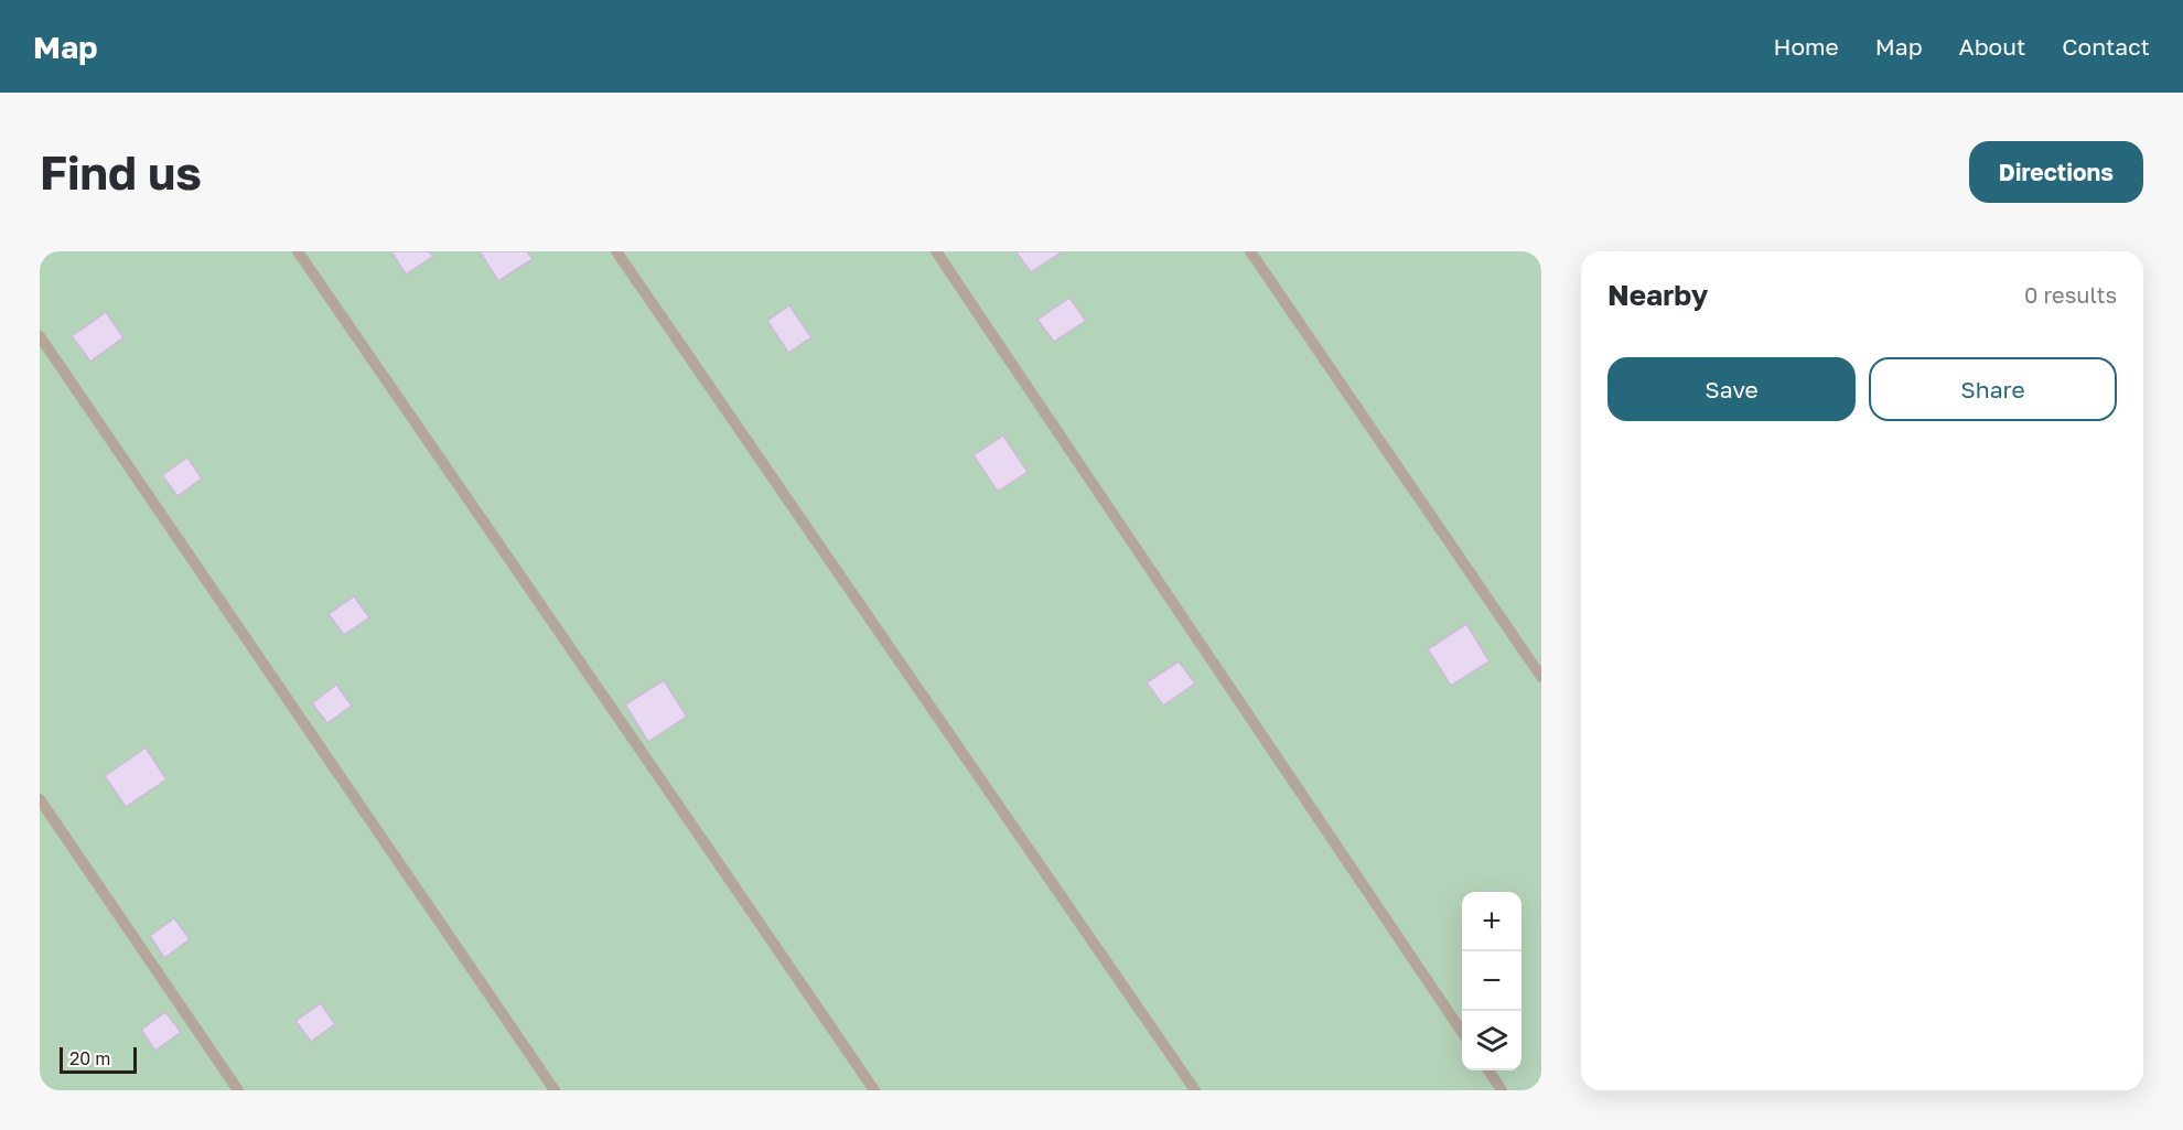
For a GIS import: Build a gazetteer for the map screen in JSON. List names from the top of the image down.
{
  "scale_bar": "20 m",
  "page": {
    "header": "Map",
    "nav": [
      "Home",
      "Map",
      "About",
      "Contact"
    ],
    "buttons": [
      "Directions",
      ["Save", "Share"]
    ],
    "title": "Find us",
    "heading": ["Nearby", "0 results"],
    "map_buttons": ["+", "−"],
    "scale": "20 m"
  }
}
